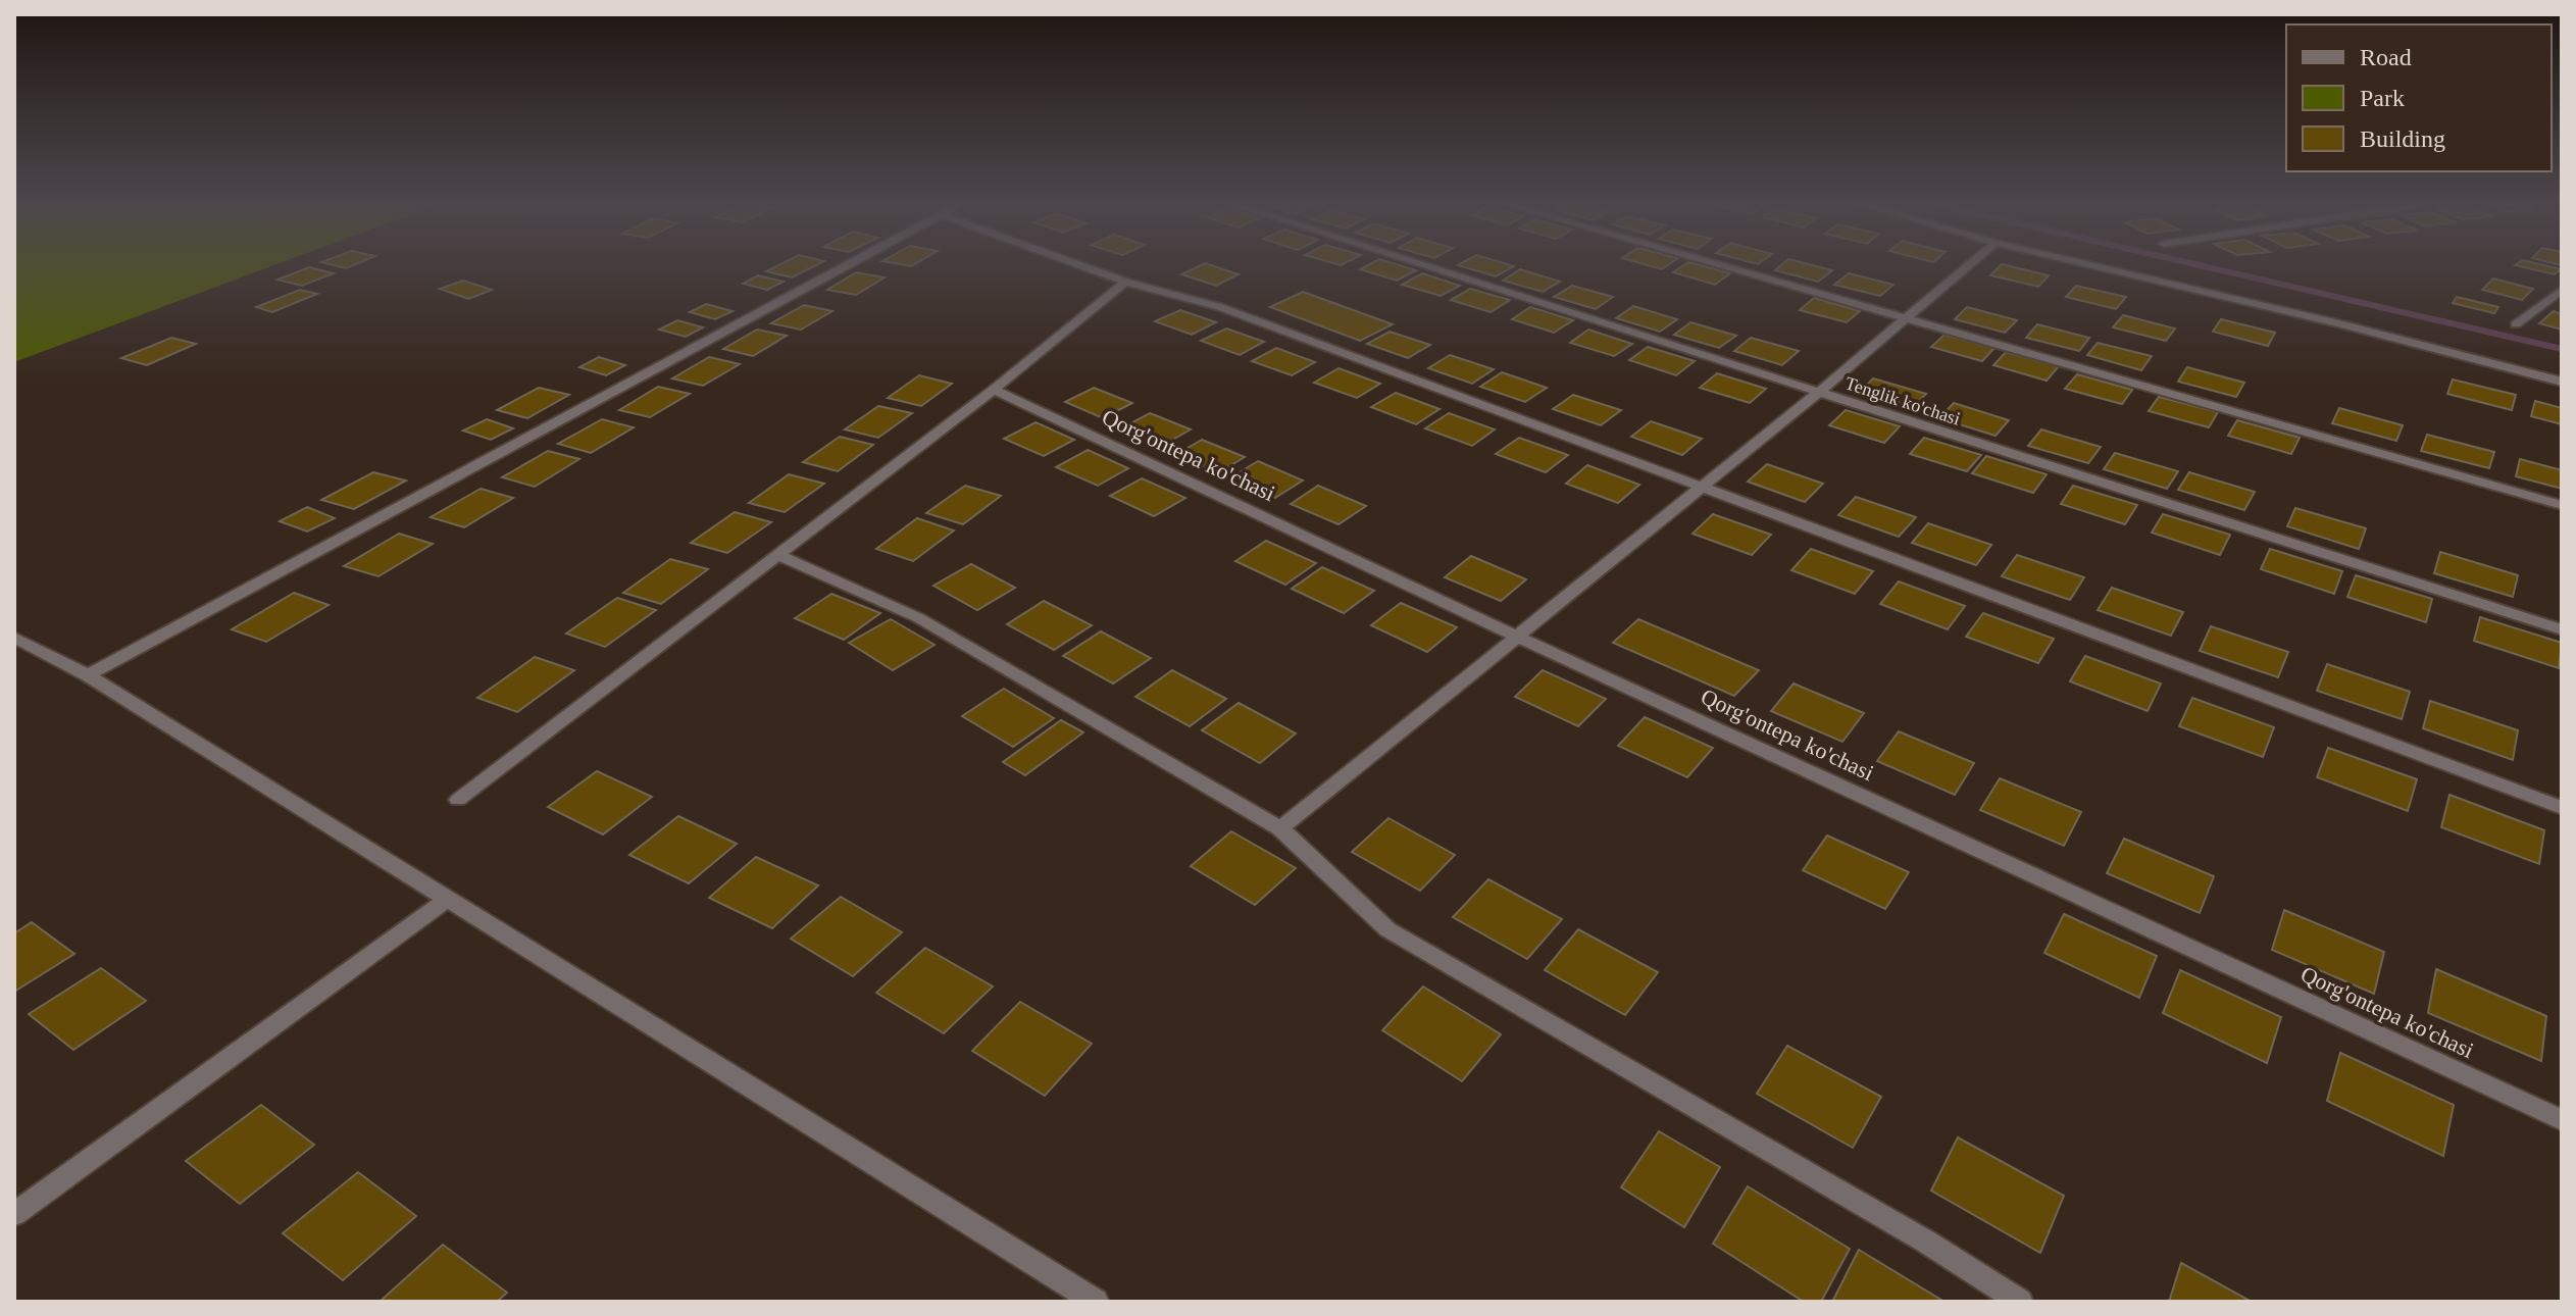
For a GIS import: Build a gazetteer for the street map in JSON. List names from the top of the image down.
{
  "streets": {
    "street": ["Tenglik ko'chasi", "Qorg'ontepa ko'chasi"]
  },
  "legend": ["Road", "Park", "Building"]
}
